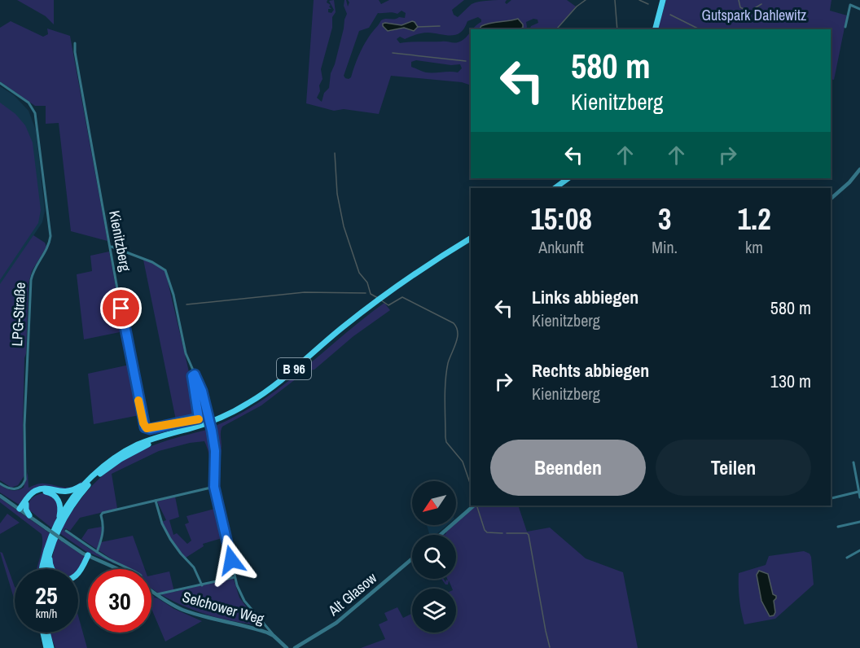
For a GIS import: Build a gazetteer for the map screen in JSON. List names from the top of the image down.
{
  "streets": {
    "highway": ["B 96"],
    "street": [
      "Kienitzberg",
      "LPG-Straße",
      "Alt Glasow",
      "Selchower Weg"
    ]
  },
  "parks": ["Gutspark Dahlewitz"],
  "north": "bottom left",
  "page": {
    "turn": ["580 m", "Kienitzberg"],
    "eta": [
      "15:08",
      "Ankunft",
      "3",
      "Min.",
      "1.2",
      "km"
    ],
    "list": [
      {
        "name": "Links abbiegen",
        "note": "Kienitzberg",
        "value": "580 m"
      },
      {
        "name": "Rechts abbiegen",
        "note": "Kienitzberg",
        "value": "130 m"
      }
    ],
    "buttons": ["Beenden", "Teilen"],
    "speed": "25 km/h",
    "limit": "30"
  }
}
